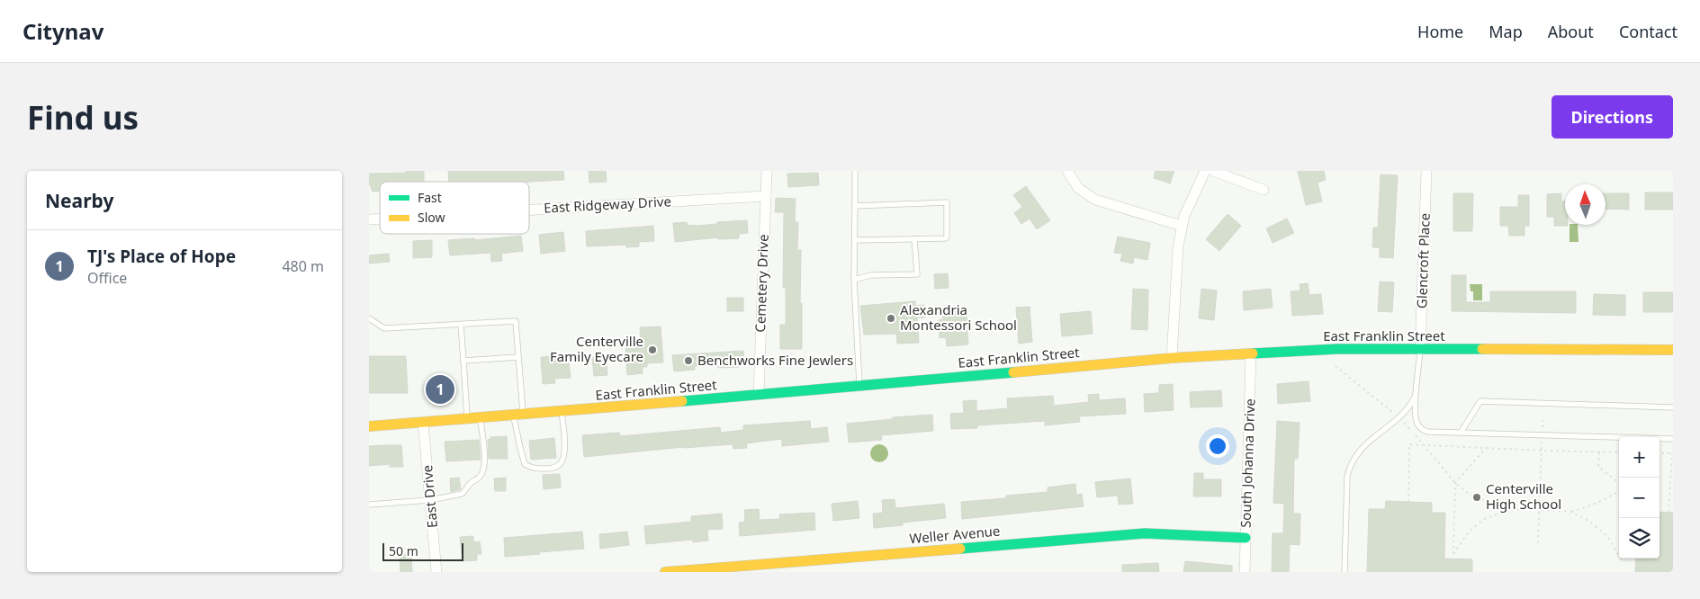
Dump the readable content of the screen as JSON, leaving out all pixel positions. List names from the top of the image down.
{
  "streets": {
    "street": [
      "East Ridgeway Drive",
      "Glencroft Place",
      "Cemetery Drive",
      "East Franklin Street",
      "South Johanna Drive",
      "East Drive",
      "Weller Avenue"
    ]
  },
  "crossings": [
    ["East Ridgeway Drive", "Cemetery Drive"],
    ["Glencroft Place", "East Franklin Street"],
    ["Cemetery Drive", "East Franklin Street"],
    ["East Franklin Street", "South Johanna Drive"],
    ["East Franklin Street", "East Drive"],
    ["South Johanna Drive", "Weller Avenue"]
  ],
  "places": [
    "Alexandria Montessori School",
    "Centerville Family Eyecare",
    "Benchworks Fine Jewlers",
    "Centerville High School"
  ],
  "legend": ["Fast", "Slow"],
  "scale_bar": "50 m",
  "north": "top",
  "page": {
    "header": "Citynav",
    "nav": [
      "Home",
      "Map",
      "About",
      "Contact"
    ],
    "buttons": "Directions",
    "title": "Find us",
    "heading": "Nearby",
    "list": [
      {
        "mark": "1",
        "name": "TJ's Place of Hope",
        "note": "Office",
        "value": "480 m"
      }
    ],
    "pins": "1",
    "map_buttons": ["+", "−"],
    "scale": "50 m"
  }
}
